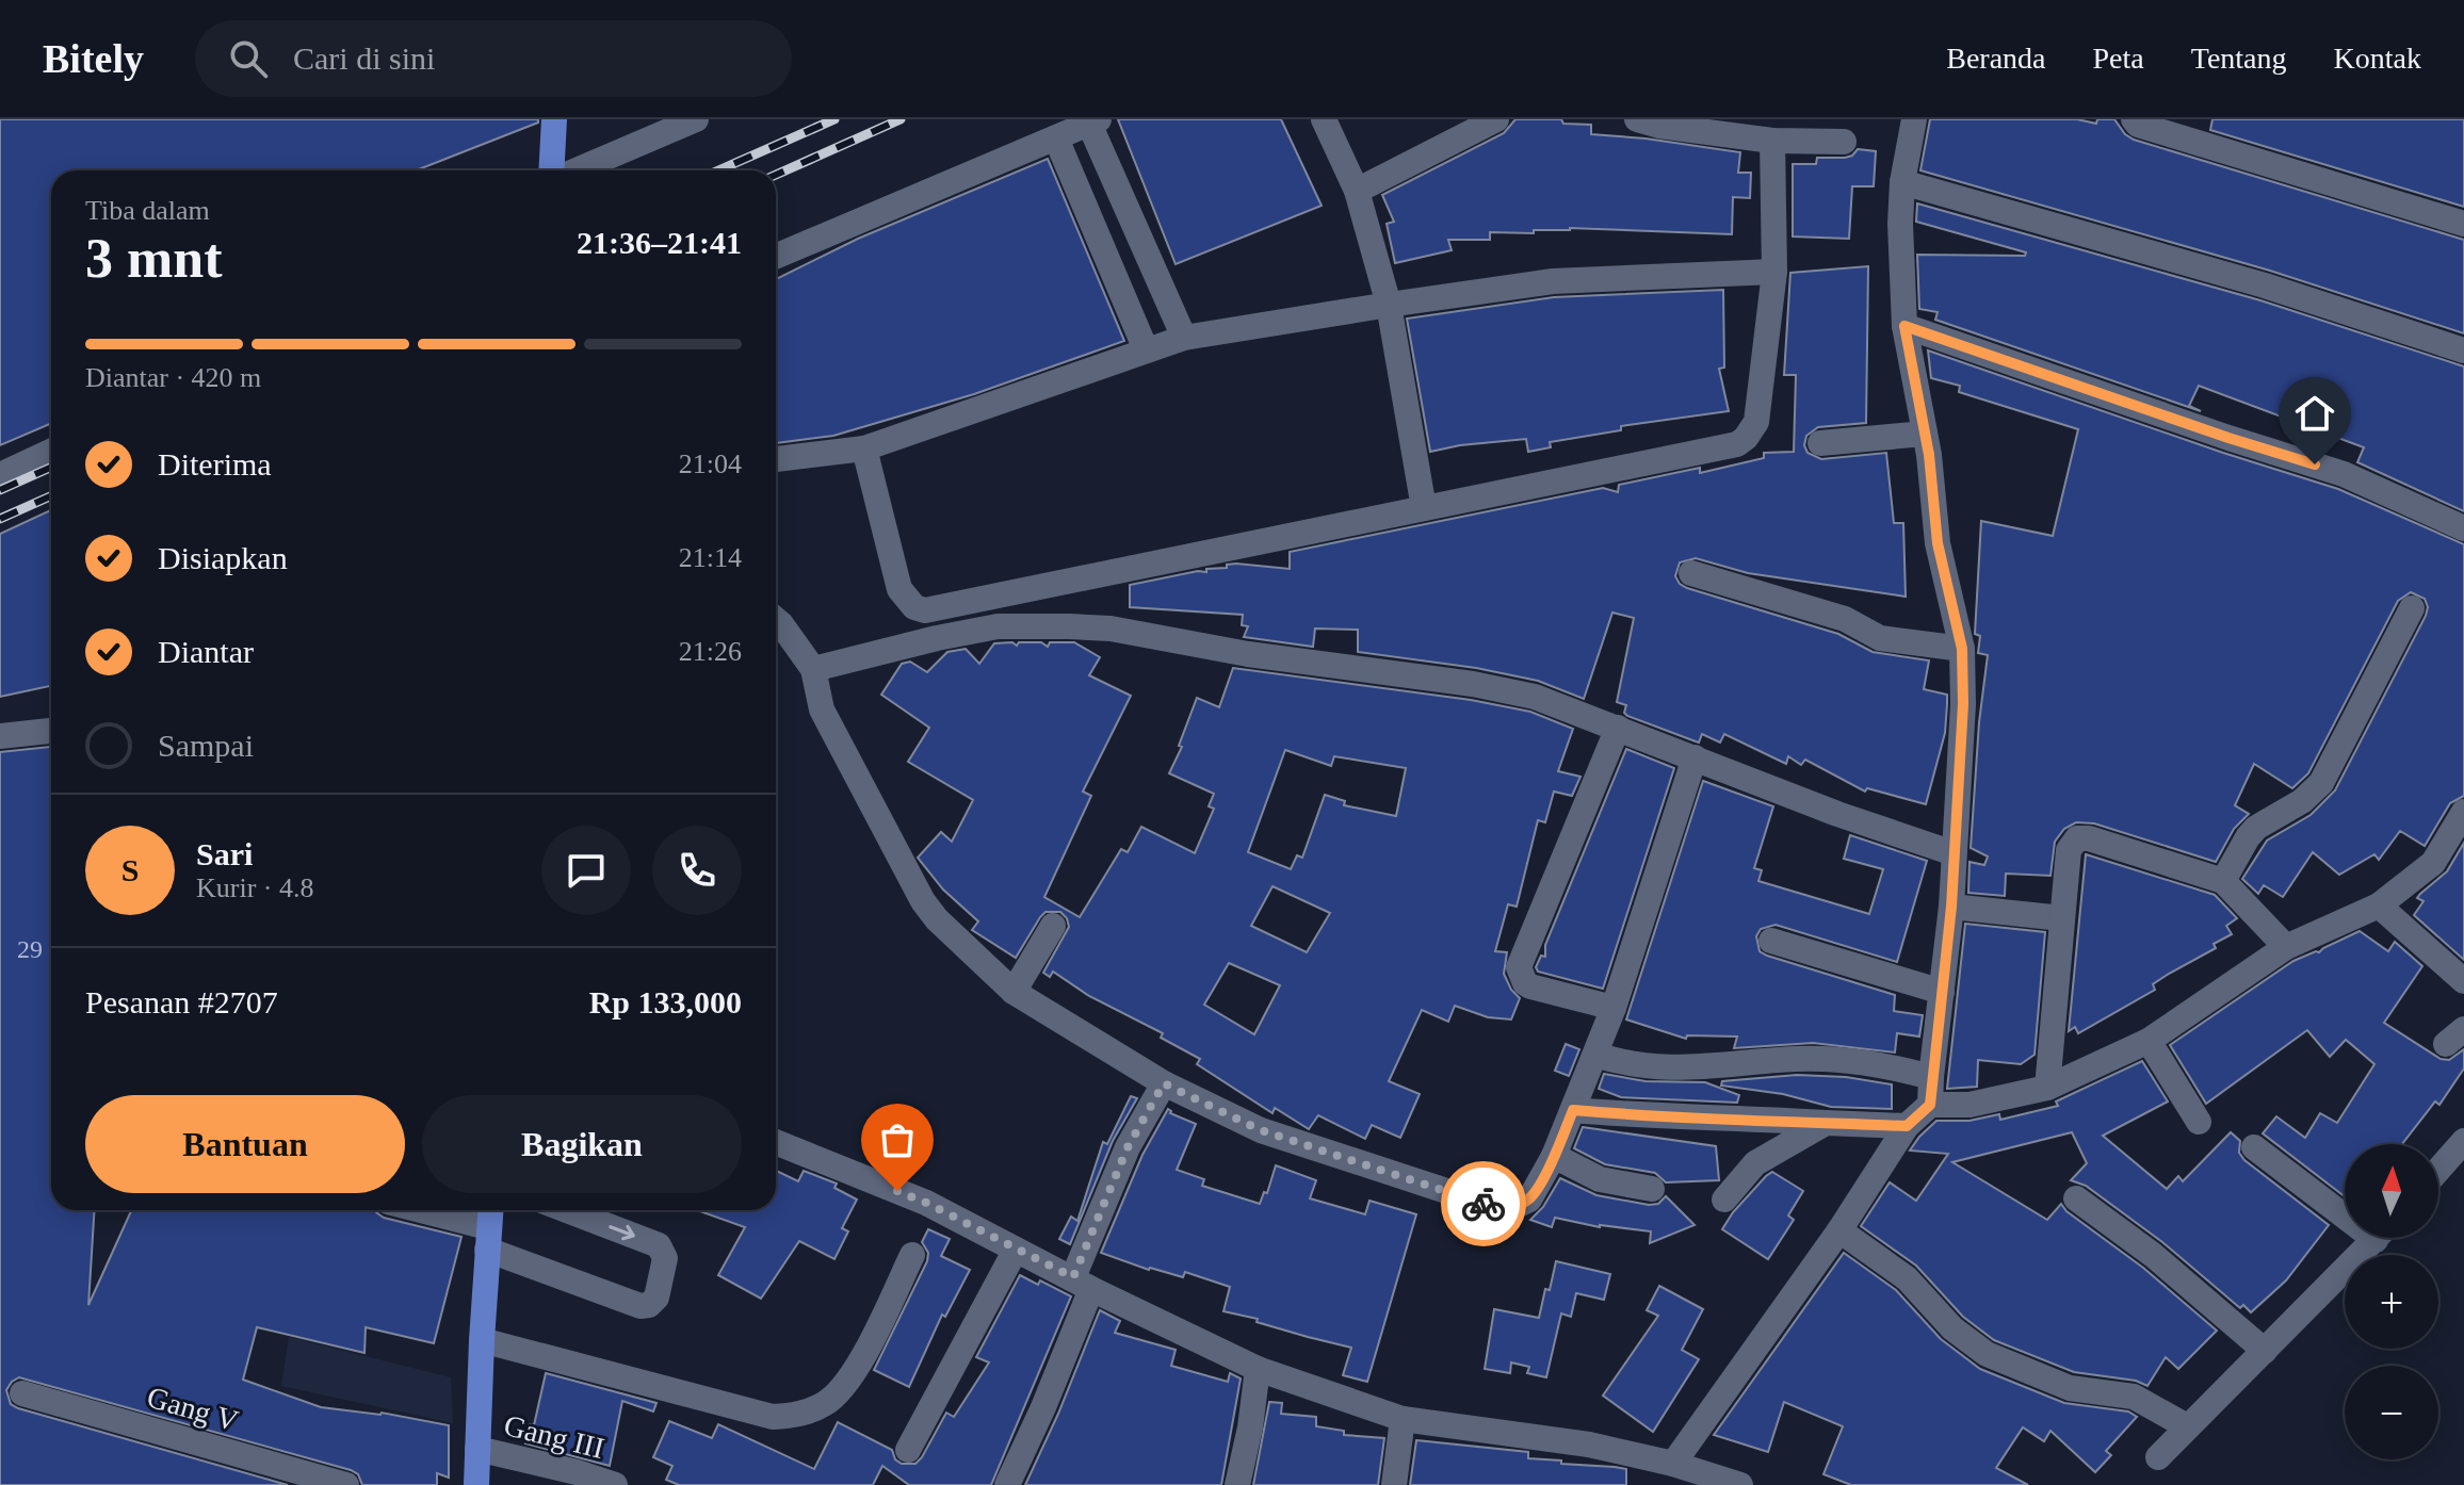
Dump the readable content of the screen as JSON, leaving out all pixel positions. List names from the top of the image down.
{
  "streets": {
    "street": ["Gang V", "Gang III"]
  },
  "house_numbers": ["29"],
  "north": "top",
  "page": {
    "header": "Bitely",
    "search": "Cari di sini",
    "nav": [
      "Beranda",
      "Peta",
      "Tentang",
      "Kontak"
    ],
    "heading": ["3 mnt", "Tiba dalam", "21:36–21:41"],
    "panel": [
      "Sari",
      "Kurir · 4.8",
      "Pesanan #2707",
      "Rp 133,000"
    ],
    "bar": "Diantar · 420 m",
    "list": [
      ["Diterima", "21:04"],
      ["Disiapkan", "21:14"],
      ["Diantar", "21:26"],
      "Sampai"
    ],
    "round": "S",
    "buttons": ["Bantuan", "Bagikan"],
    "map_buttons": ["+", "−"]
  }
}
